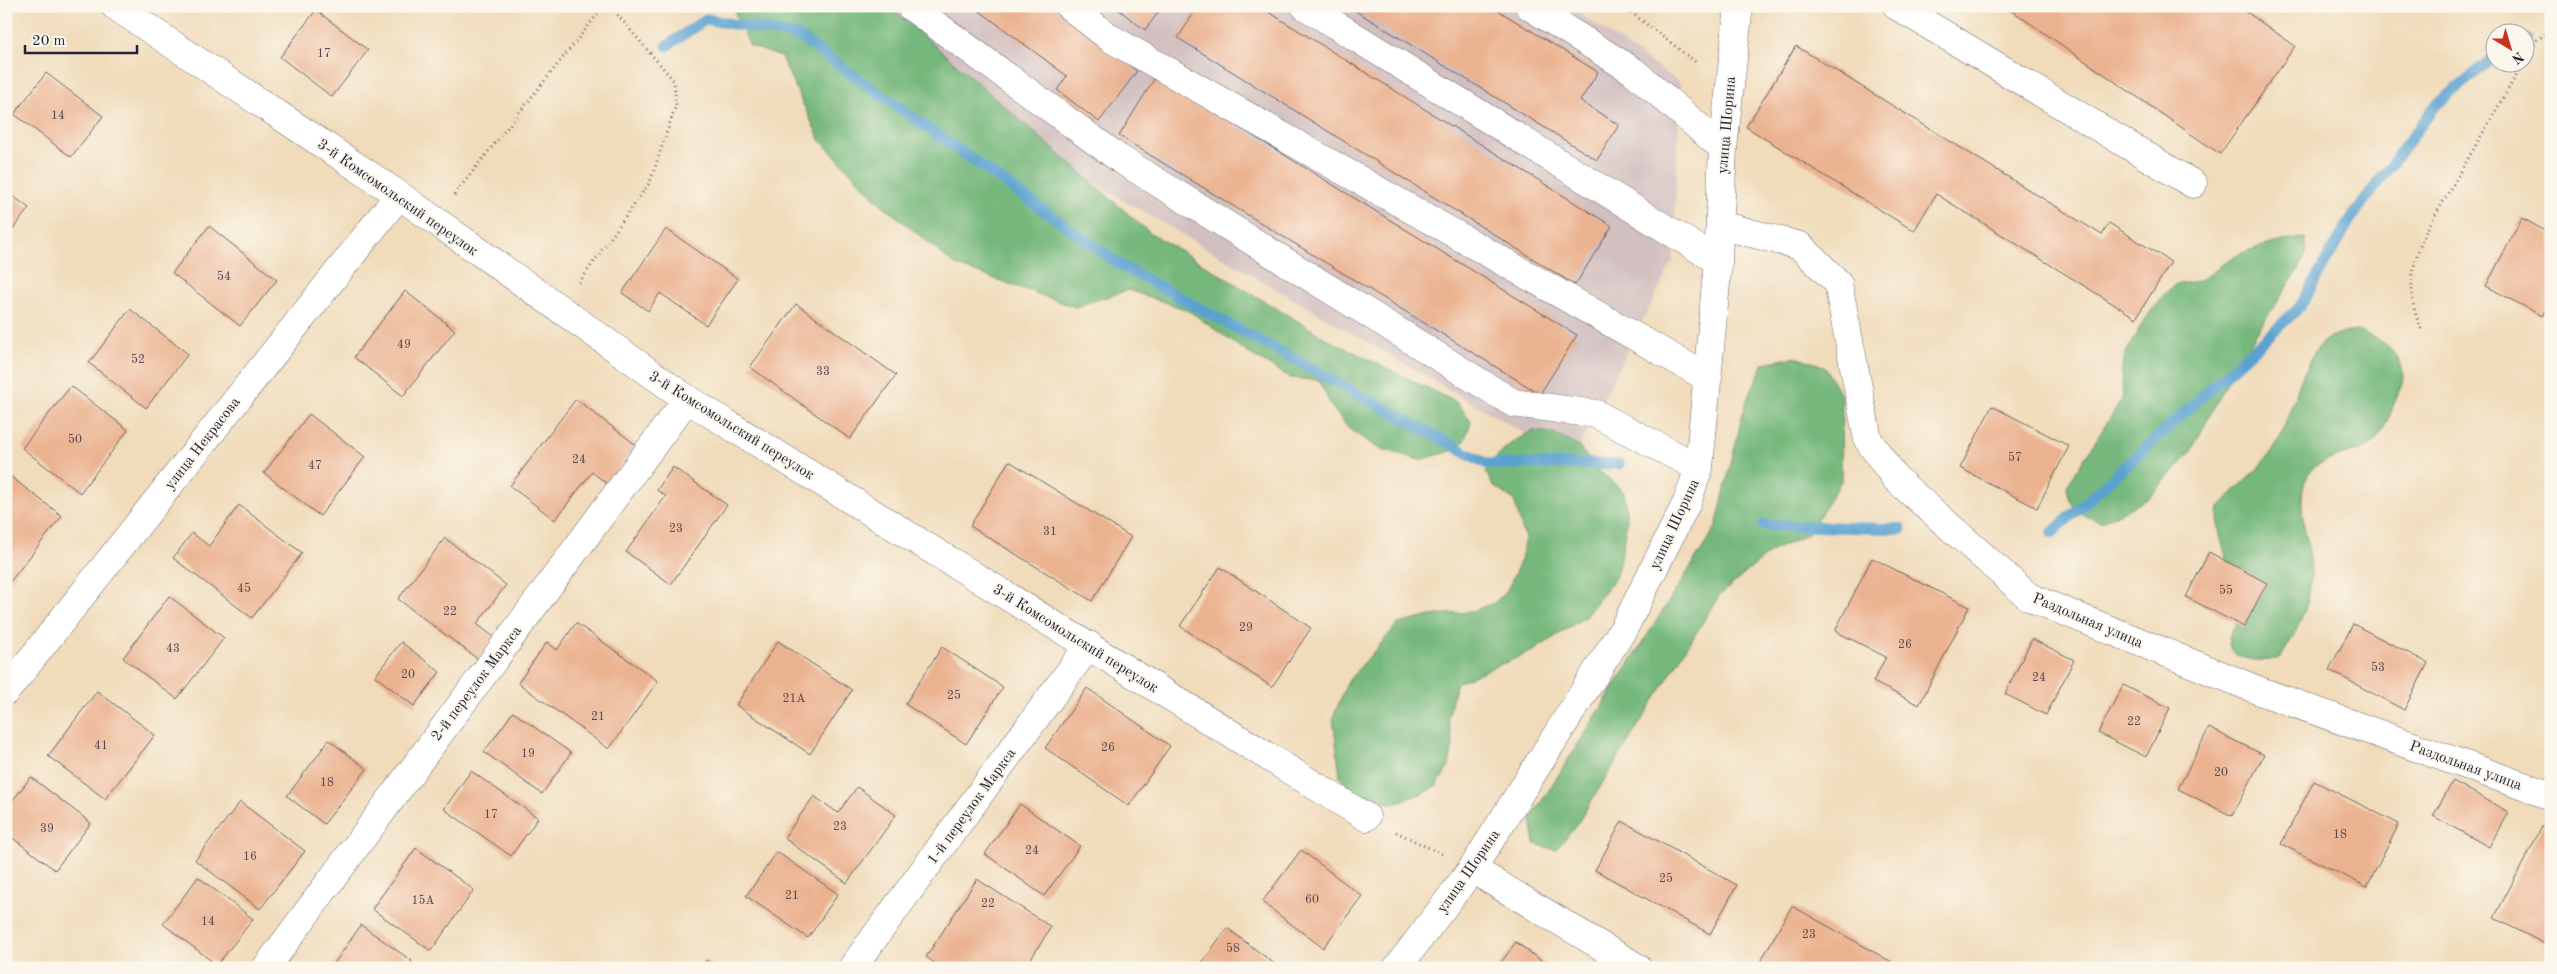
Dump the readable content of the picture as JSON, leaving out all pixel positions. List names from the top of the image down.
{
  "streets": {
    "street": [
      "улица Шорина",
      "3-й Комсомольский переулок",
      "улица Некрасова",
      "Раздольная улица",
      "2-й переулок Маркса",
      "1-й переулок Маркса"
    ]
  },
  "crossings": [
    ["улица Шорина", "Раздольная улица"],
    ["3-й Комсомольский переулок", "улица Некрасова"],
    ["3-й Комсомольский переулок", "2-й переулок Маркса"],
    ["3-й Комсомольский переулок", "1-й переулок Маркса"]
  ],
  "house_numbers": [
    "17",
    "14",
    "54",
    "49",
    "52",
    "33",
    "50",
    "57",
    "24",
    "47",
    "23",
    "31",
    "45",
    "55",
    "22",
    "29",
    "26",
    "43",
    "53",
    "20",
    "24",
    "25",
    "21А",
    "21",
    "22",
    "41",
    "26",
    "19",
    "20",
    "18",
    "17",
    "23",
    "39",
    "18",
    "24",
    "16",
    "25",
    "21",
    "60",
    "15А",
    "22",
    "14",
    "23",
    "58"
  ],
  "scale_bar": "20 m",
  "north": "bottom right"
}
